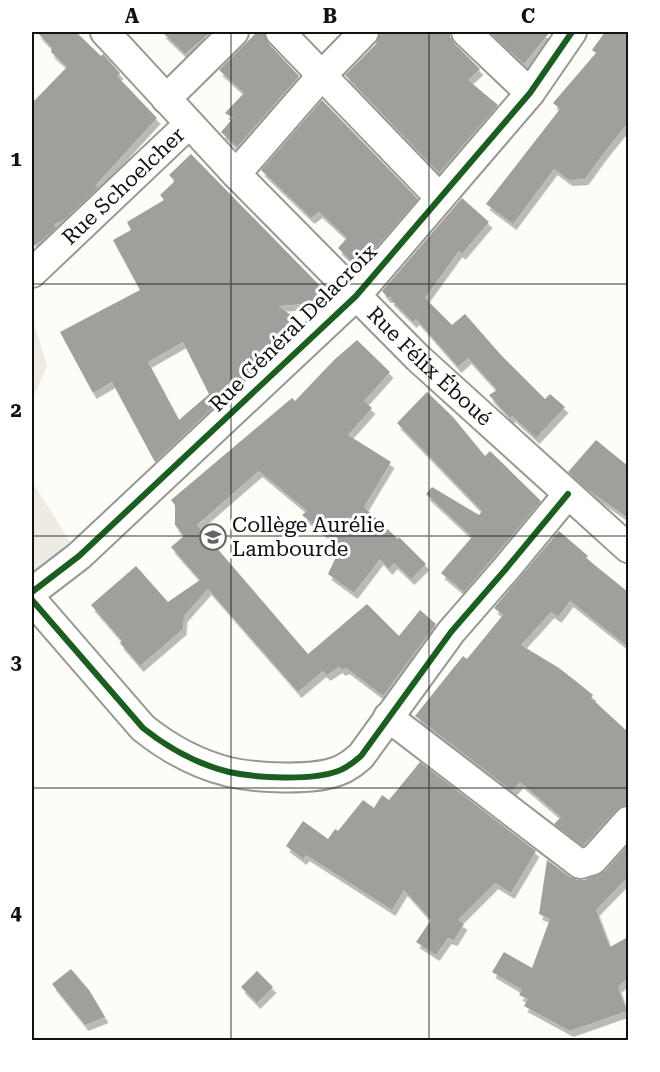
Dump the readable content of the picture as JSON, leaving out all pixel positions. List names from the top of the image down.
{
  "streets": {
    "street": ["Rue Schoelcher", "Rue Général Delacroix", "Rue Félix Éboué"]
  },
  "crossings": [
    ["Rue Schoelcher", "Rue Félix Éboué"],
    ["Rue Général Delacroix", "Rue Félix Éboué"]
  ],
  "places": {
    "school or university": ["Collège Aurélie Lambourde"]
  },
  "grid": {
    "columns": ["A", "B", "C"],
    "rows": [
      "1",
      "2",
      "3",
      "4"
    ]
  }
}
